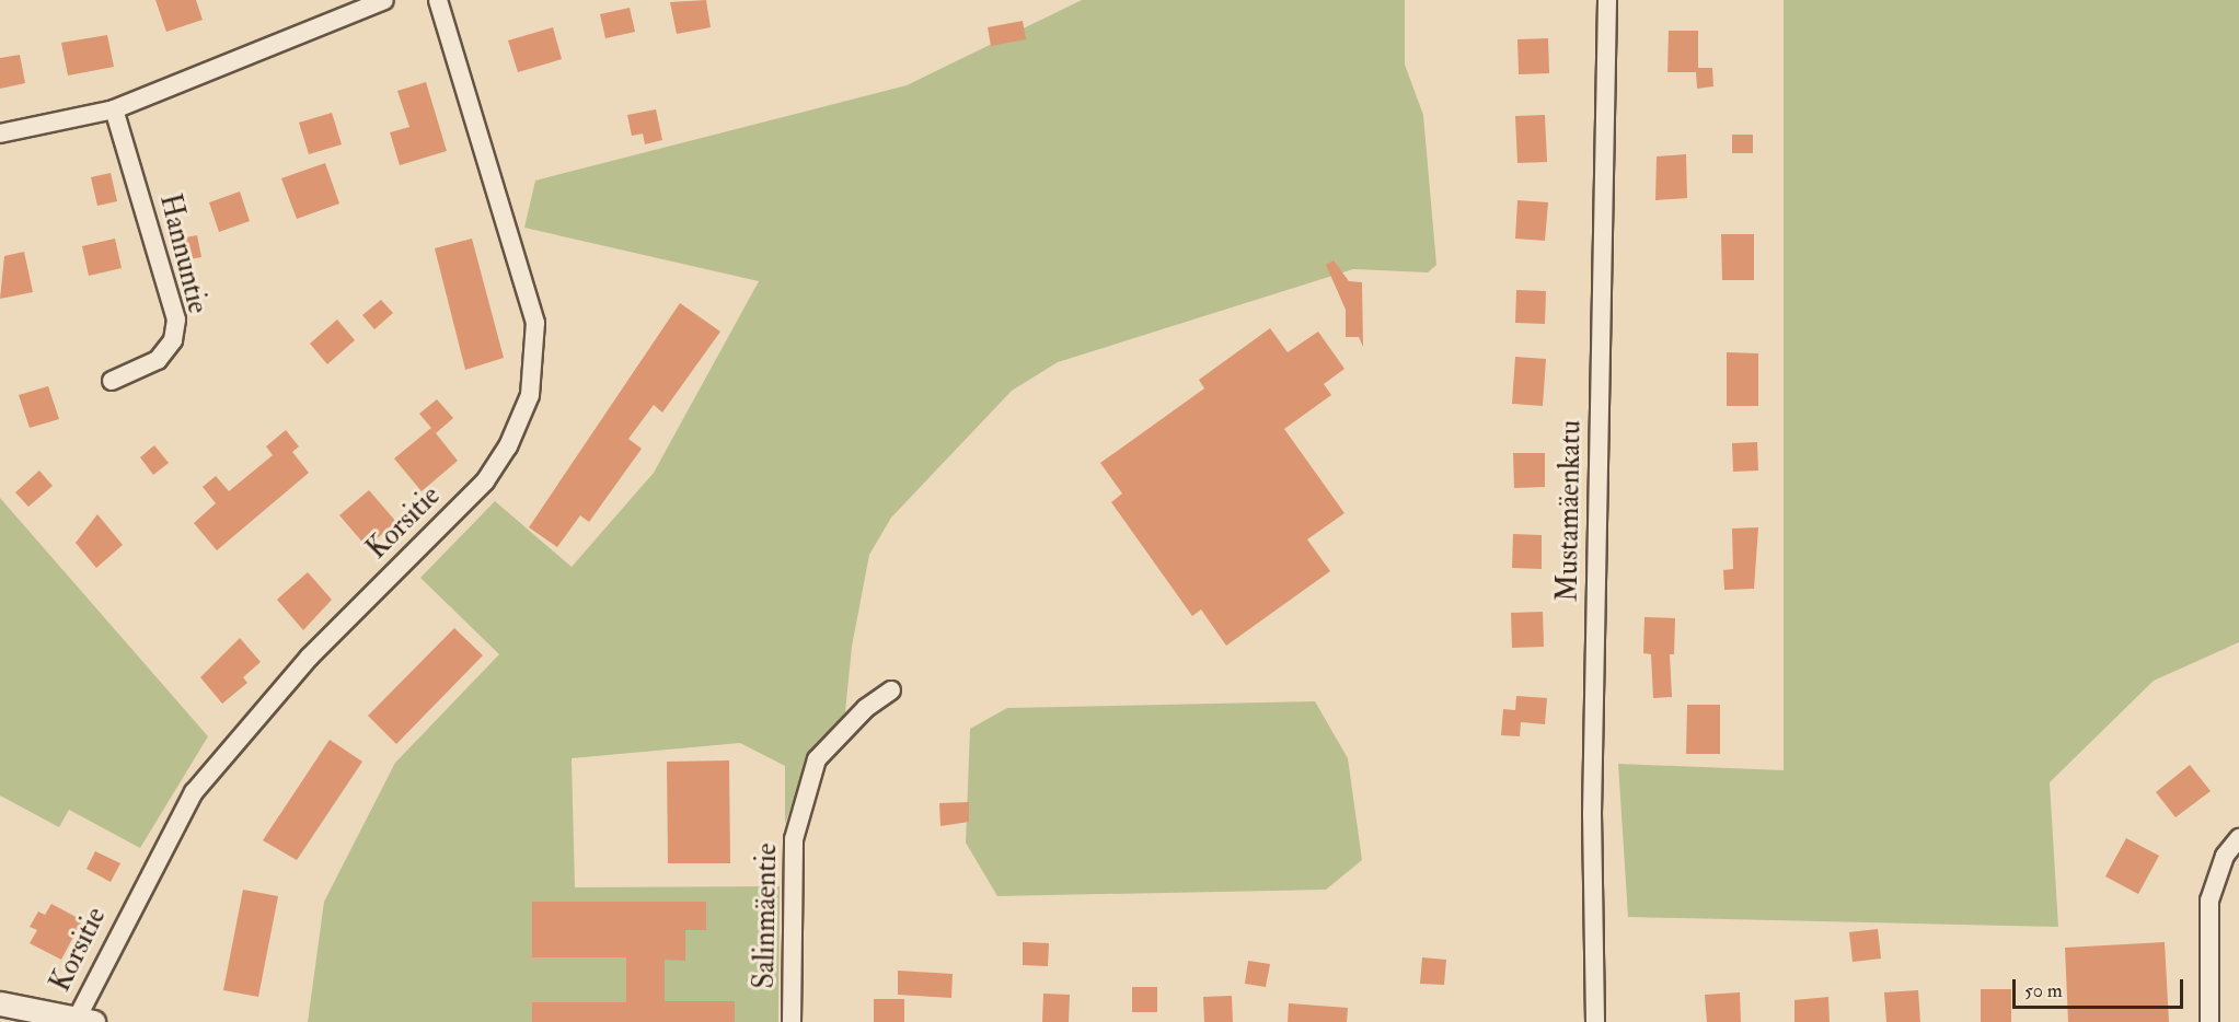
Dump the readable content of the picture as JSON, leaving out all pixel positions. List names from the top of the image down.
{
  "streets": {
    "street": [
      "Hannuntie",
      "Mustamäenkatu",
      "Korsitie",
      "Salinmäentie"
    ]
  },
  "scale_bar": "50 m"
}
